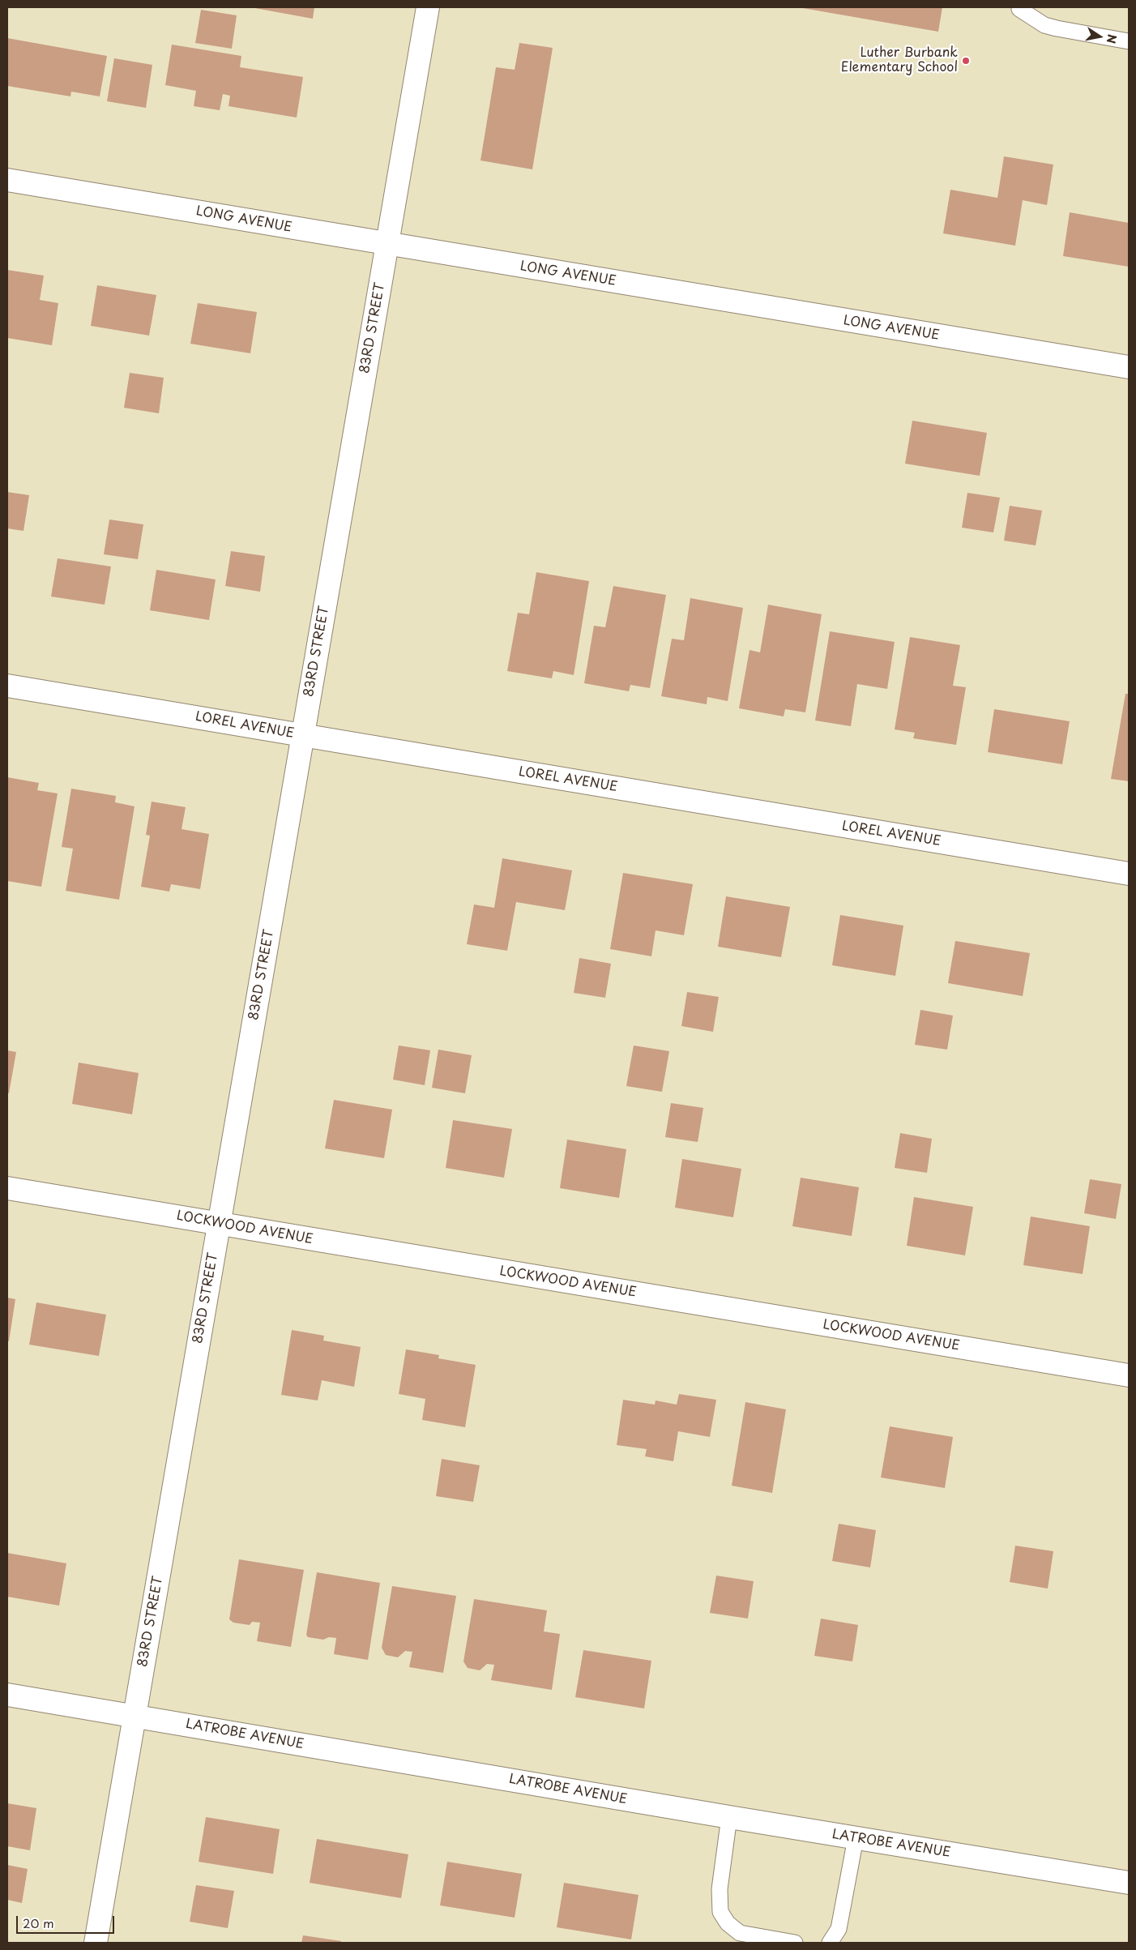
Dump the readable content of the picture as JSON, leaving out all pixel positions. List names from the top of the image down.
{
  "streets": {
    "street": [
      "LONG AVENUE",
      "83RD STREET",
      "LOREL AVENUE",
      "LOCKWOOD AVENUE",
      "LATROBE AVENUE"
    ]
  },
  "crossings": [
    ["LONG AVENUE", "83RD STREET"],
    ["83RD STREET", "LOREL AVENUE"],
    ["83RD STREET", "LOCKWOOD AVENUE"],
    ["83RD STREET", "LATROBE AVENUE"]
  ],
  "places": ["Luther Burbank Elementary School"],
  "scale_bar": "20 m",
  "north": "right"
}
